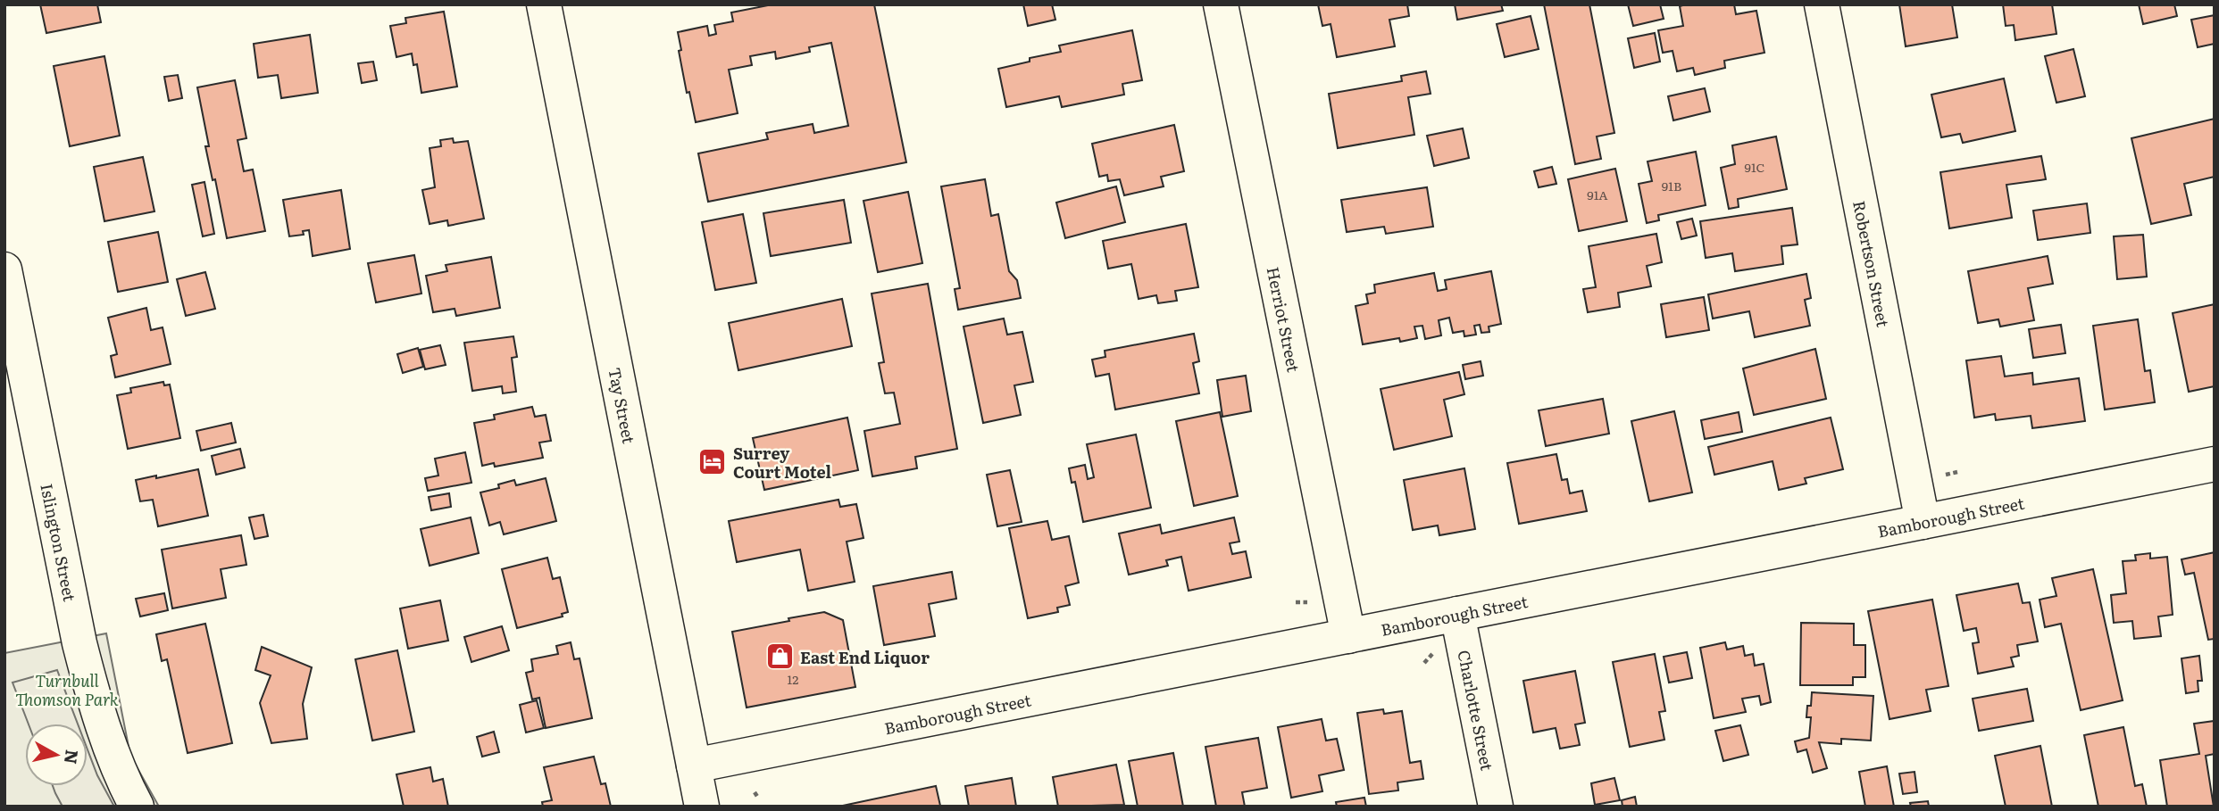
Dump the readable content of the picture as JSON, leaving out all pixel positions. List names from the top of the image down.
{
  "streets": {
    "main road": [
      "Robertson Street",
      "Herriot Street",
      "Tay Street",
      "Bamborough Street",
      "Islington Street",
      "Charlotte Street"
    ]
  },
  "crossings": [
    ["Robertson Street", "Bamborough Street"],
    ["Herriot Street", "Bamborough Street"],
    ["Tay Street", "Bamborough Street"],
    ["Bamborough Street", "Charlotte Street"]
  ],
  "parks": ["Turnbull Thomson Park"],
  "places": {
    "hotel": ["Surrey Court Motel"],
    "shop": ["East End Liquor"]
  },
  "house_numbers": [
    "91C",
    "91B",
    "91A",
    "12"
  ],
  "north": "right"
}
